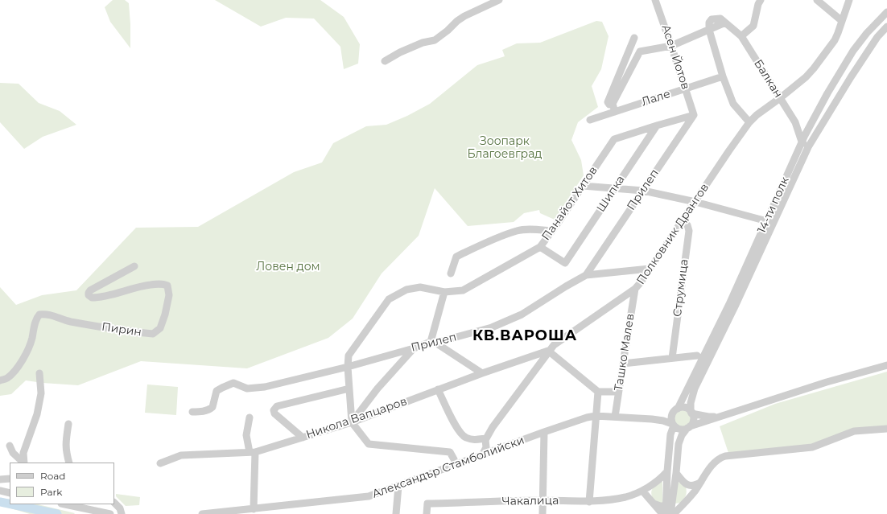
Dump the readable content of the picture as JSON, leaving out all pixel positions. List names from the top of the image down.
{
  "streets": {
    "street": [
      "Асен Йотов",
      "Балкан",
      "Лале",
      "Прилеп",
      "Шипка",
      "Панайот Хитов",
      "14-ти полк",
      "Полковник Дрангов",
      "Струмица",
      "Пирин",
      "Ташко Малев",
      "Никола Вапцаров",
      "Александър Стамболийски",
      "Чакалица"
    ]
  },
  "crossings": [
    ["Асен Йотов", "Лале"],
    ["Асен Йотов", "Прилеп"],
    ["Асен Йотов", "Панайот Хитов"],
    ["Балкан", "14-ти полк"],
    ["Балкан", "Полковник Дрангов"],
    ["Прилеп", "Панайот Хитов"],
    ["Шипка", "Панайот Хитов"],
    ["Панайот Хитов", "Никола Вапцаров"],
    ["14-ти полк", "Александър Стамболийски"],
    ["Полковник Дрангов", "Струмица"],
    ["Полковник Дрангов", "Ташко Малев"],
    ["Полковник Дрангов", "Никола Вапцаров"],
    ["Полковник Дрангов", "Александър Стамболийски"],
    ["Ташко Малев", "Александър Стамболийски"]
  ],
  "districts": ["КВ.ВАРОША"],
  "parks": ["Зоопарк Благоевград", "Ловен дом"],
  "legend": ["Road", "Park"]
}
